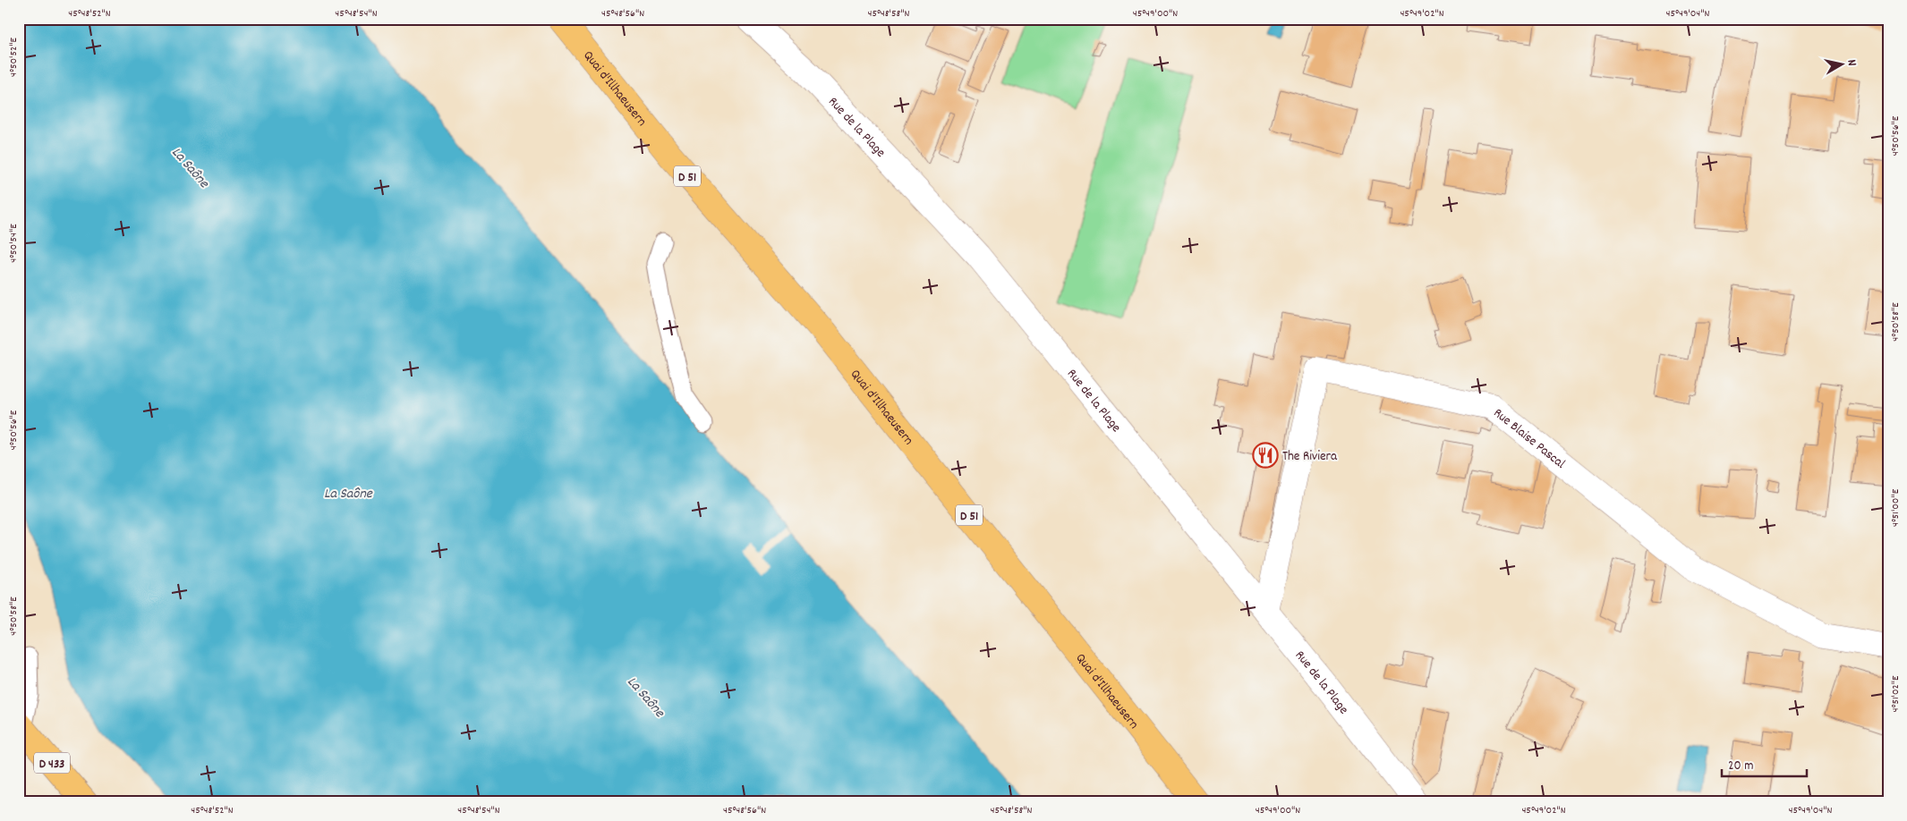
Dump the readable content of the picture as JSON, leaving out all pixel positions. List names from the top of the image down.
{
  "streets": {
    "main road": ["Quai d'Illhaeusern", "D 51", "D 433"],
    "street": ["Rue de la Plage", "Rue Blaise Pascal"]
  },
  "crossings": [
    ["Rue de la Plage", "Rue Blaise Pascal"]
  ],
  "water": ["La Saône"],
  "places": {
    "restaurant": ["The Riviera"]
  },
  "scale_bar": "20 m",
  "north": "right",
  "coordinates": [
    "45°48'52\"N",
    "45°48'54\"N",
    "45°48'56\"N",
    "45°48'58\"N",
    "45°49'00\"N",
    "45°49'02\"N",
    "45°49'04\"N",
    "4°50'52\"E",
    "4°50'56\"E",
    "4°50'54\"E",
    "4°50'58\"E",
    "4°51'00\"E",
    "4°51'02\"E"
  ]
}
